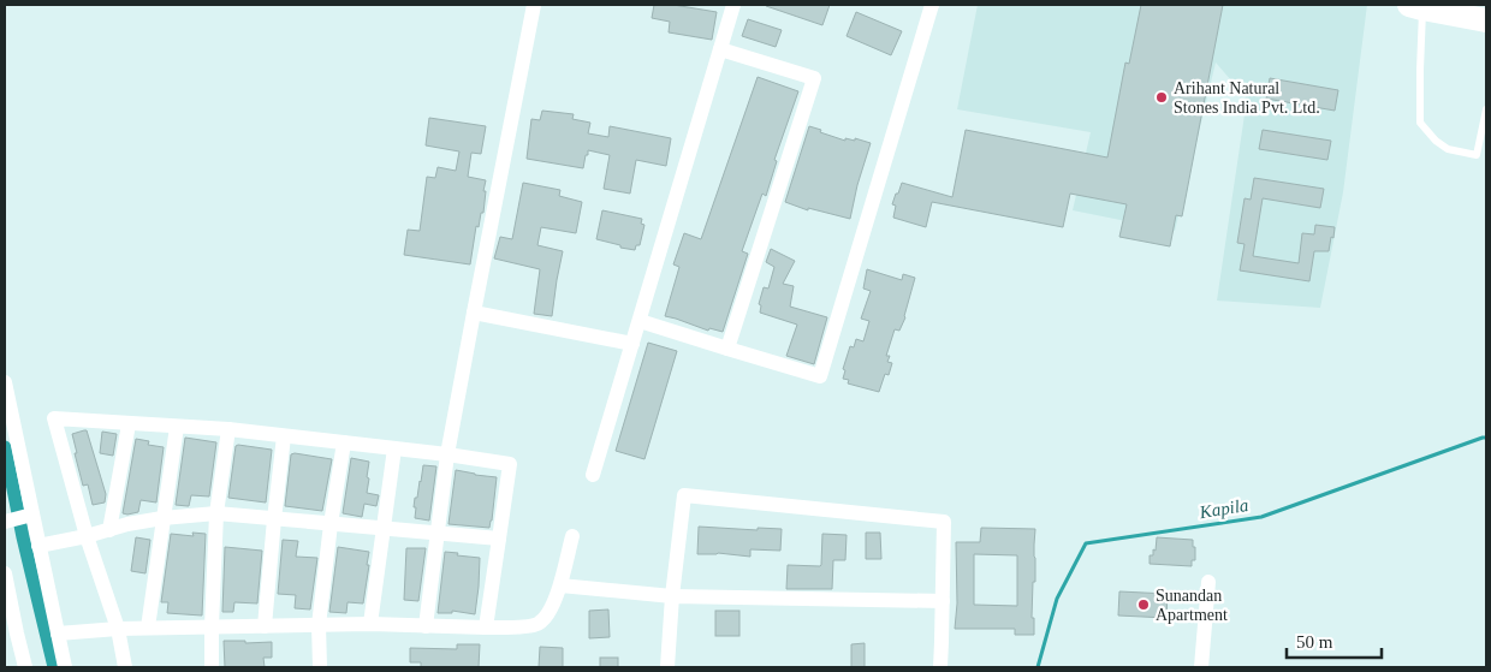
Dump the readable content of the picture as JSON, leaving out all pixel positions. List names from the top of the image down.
{
  "water": ["Kapila"],
  "places": ["Arihant Natural Stones India Pvt. Ltd.", "Sunandan Apartment"],
  "scale_bar": "50 m"
}
